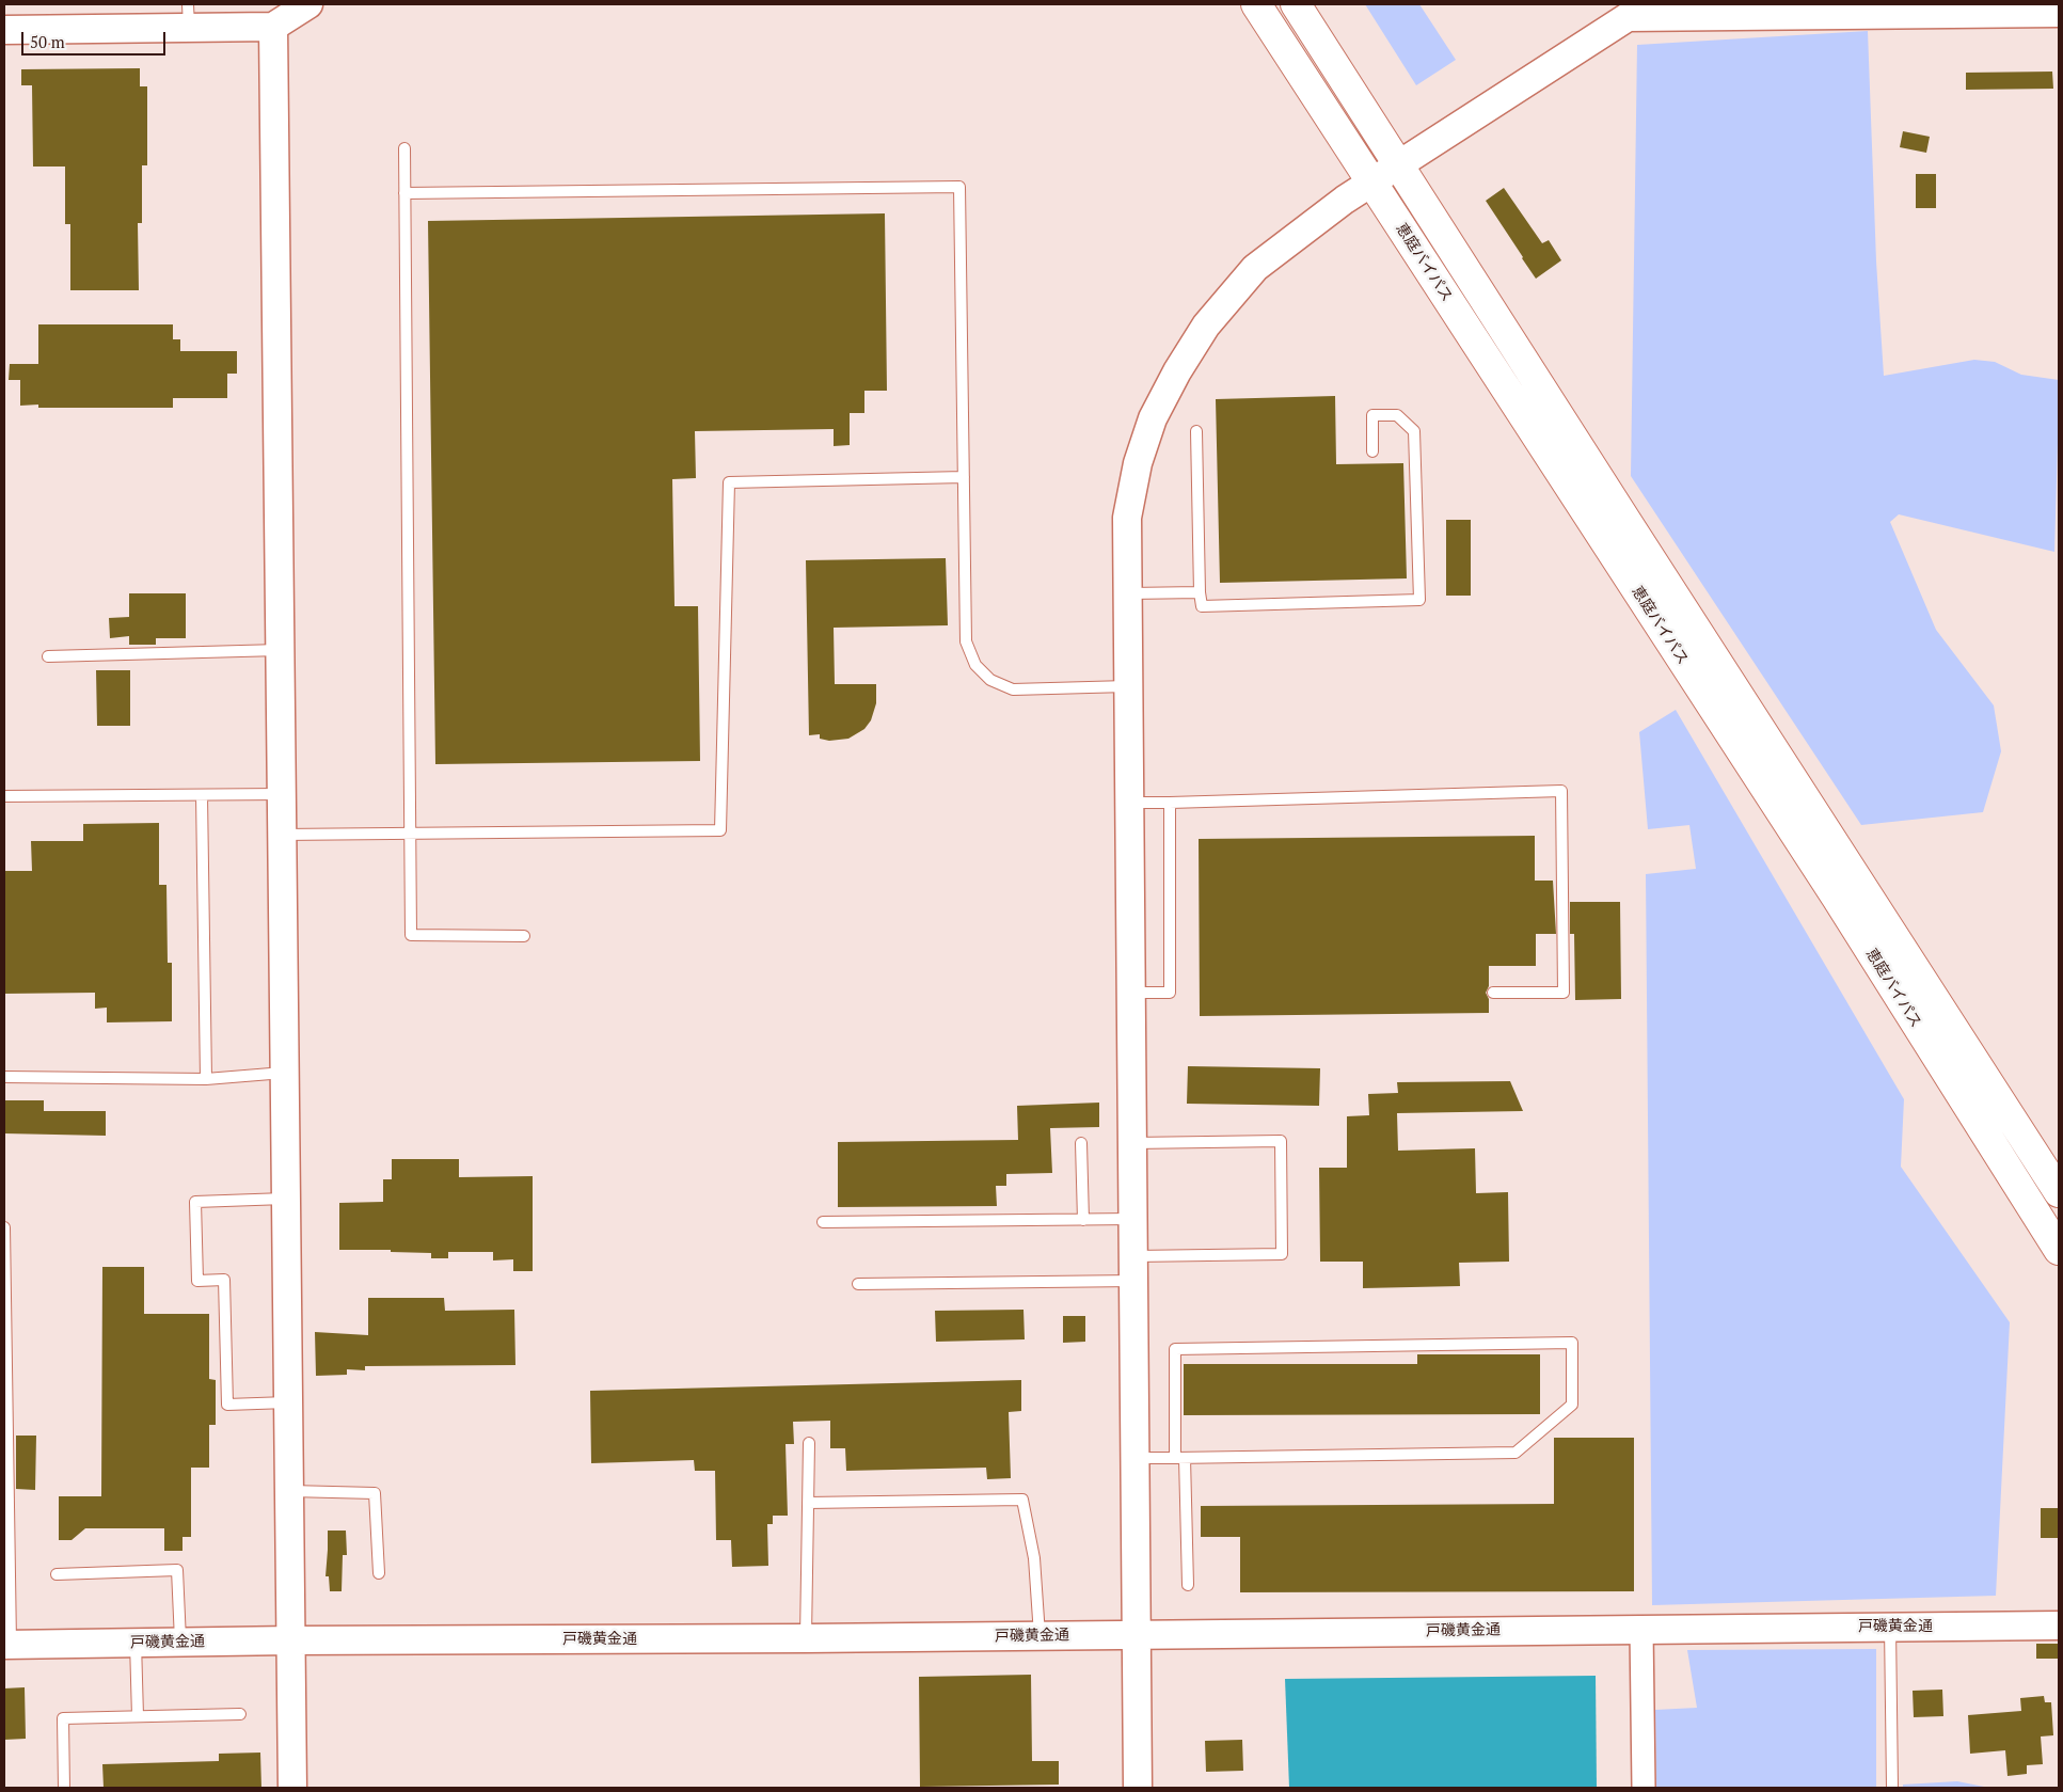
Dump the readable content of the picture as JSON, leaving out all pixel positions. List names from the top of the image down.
{
  "streets": {
    "highway": ["恵庭バイパス"],
    "street": ["戸磯黄金通"]
  },
  "scale_bar": "50 m"
}
